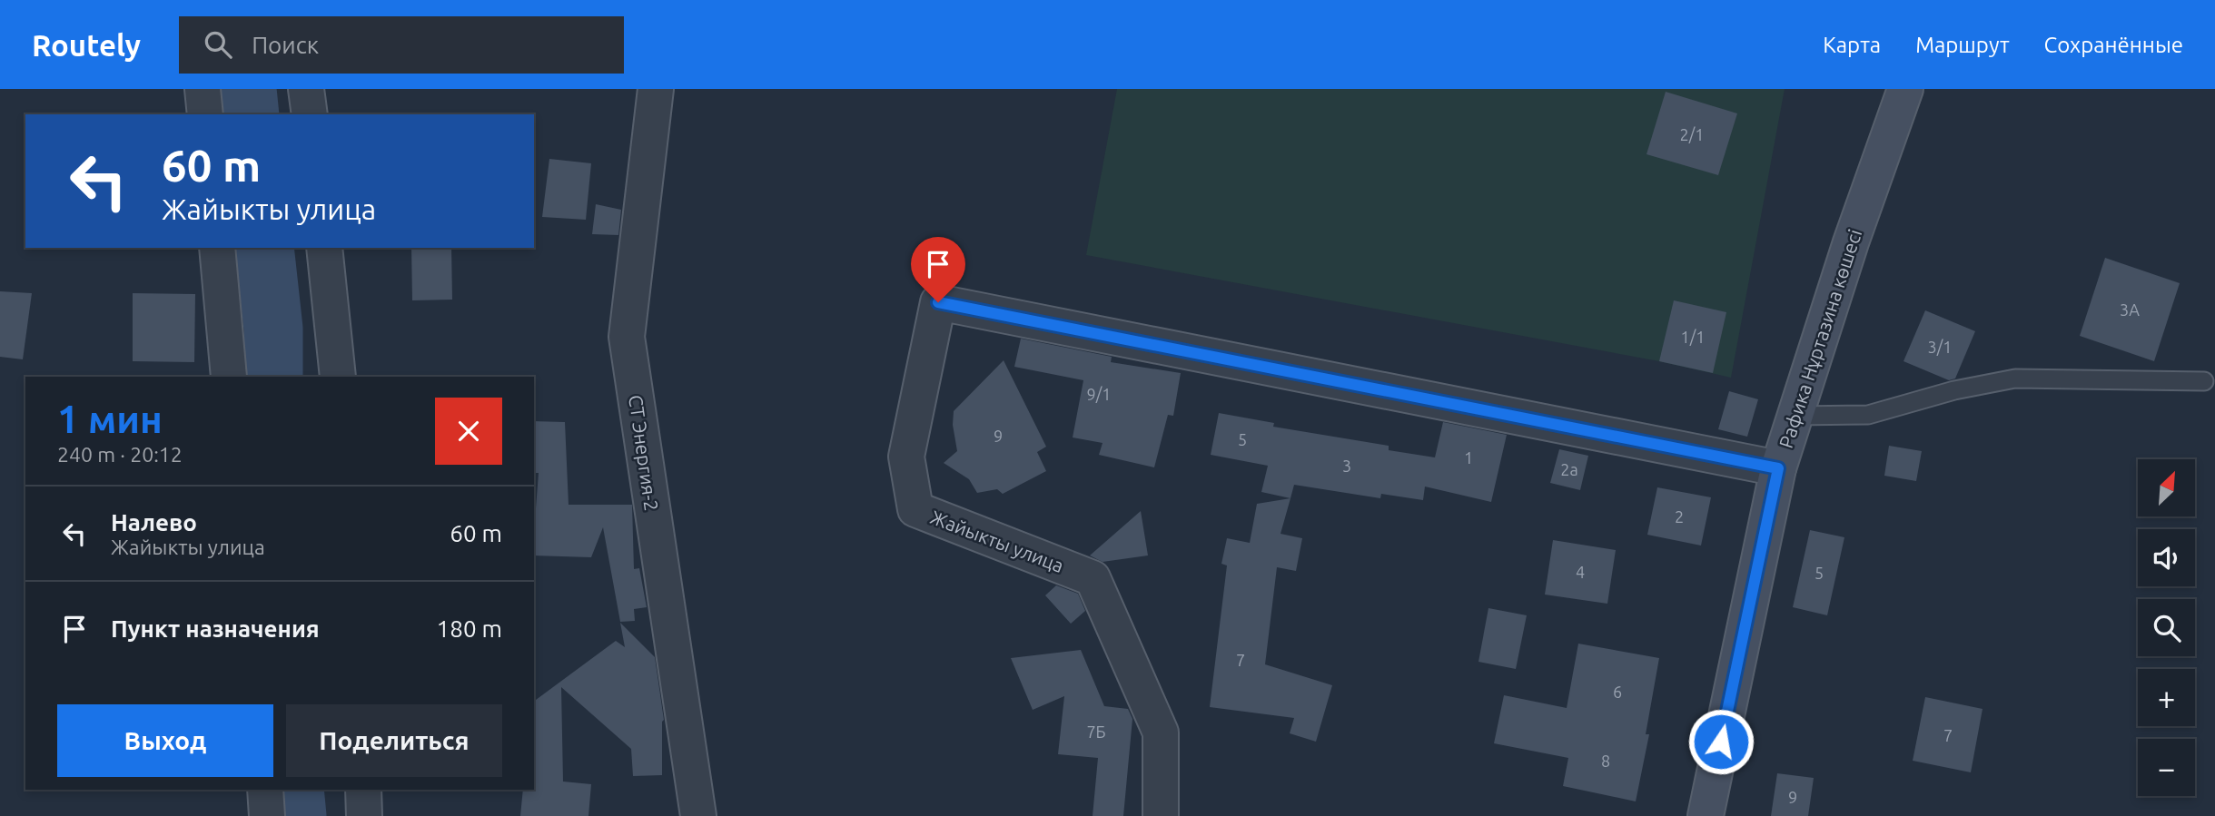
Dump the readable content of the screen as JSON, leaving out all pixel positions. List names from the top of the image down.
{
  "streets": {
    "street": ["Рафика Нұртазина көшесі", "СТ Энергия-2", "Жайыкты улица"]
  },
  "crossings": [
    ["Рафика Нұртазина көшесі", "Жайыкты улица"]
  ],
  "house_numbers": [
    "2/1",
    "3А",
    "1/1",
    "3/1",
    "9/1",
    "9",
    "5",
    "1",
    "3",
    "2а",
    "2",
    "4",
    "5",
    "7",
    "6",
    "7Б",
    "7",
    "8",
    "9"
  ],
  "north": "top right",
  "page": {
    "header": "Routely",
    "search": "Поиск",
    "nav": ["Карта", "Маршрут", "Сохранённые"],
    "turn": ["60 m", "Жайыкты улица"],
    "heading": ["1 мин", "240 m · 20:12"],
    "map_buttons": ["+", "−"],
    "list": [
      {
        "name": "Налево",
        "note": "Жайыкты улица",
        "value": "60 m"
      },
      {
        "name": "Пункт назначения",
        "value": "180 m"
      }
    ],
    "buttons": ["Выход", "Поделиться"]
  }
}
